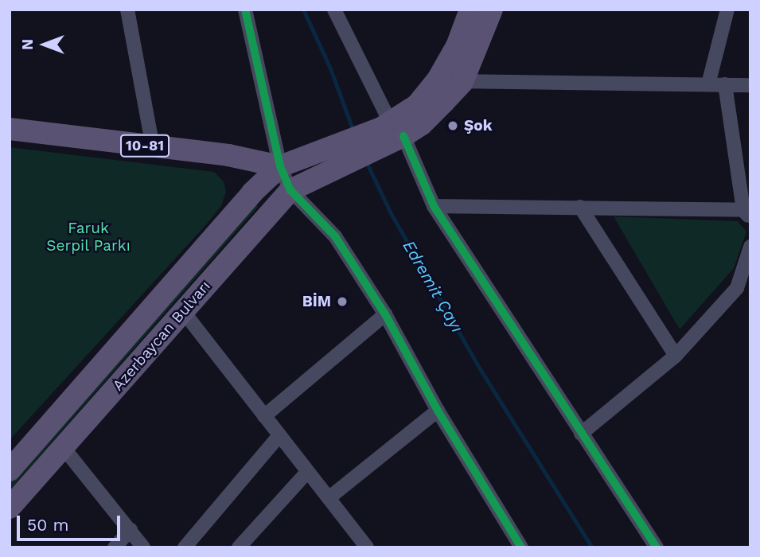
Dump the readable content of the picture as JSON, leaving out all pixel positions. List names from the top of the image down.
{
  "streets": {
    "main road": ["10-81", "Azerbaycan Bulvarı"]
  },
  "crossings": [
    ["10-81", "Azerbaycan Bulvarı"]
  ],
  "water": ["Edremit Çayı"],
  "parks": ["Faruk Serpil Parkı"],
  "places": ["Şok", "BİM"],
  "scale_bar": "50 m",
  "north": "left"
}
